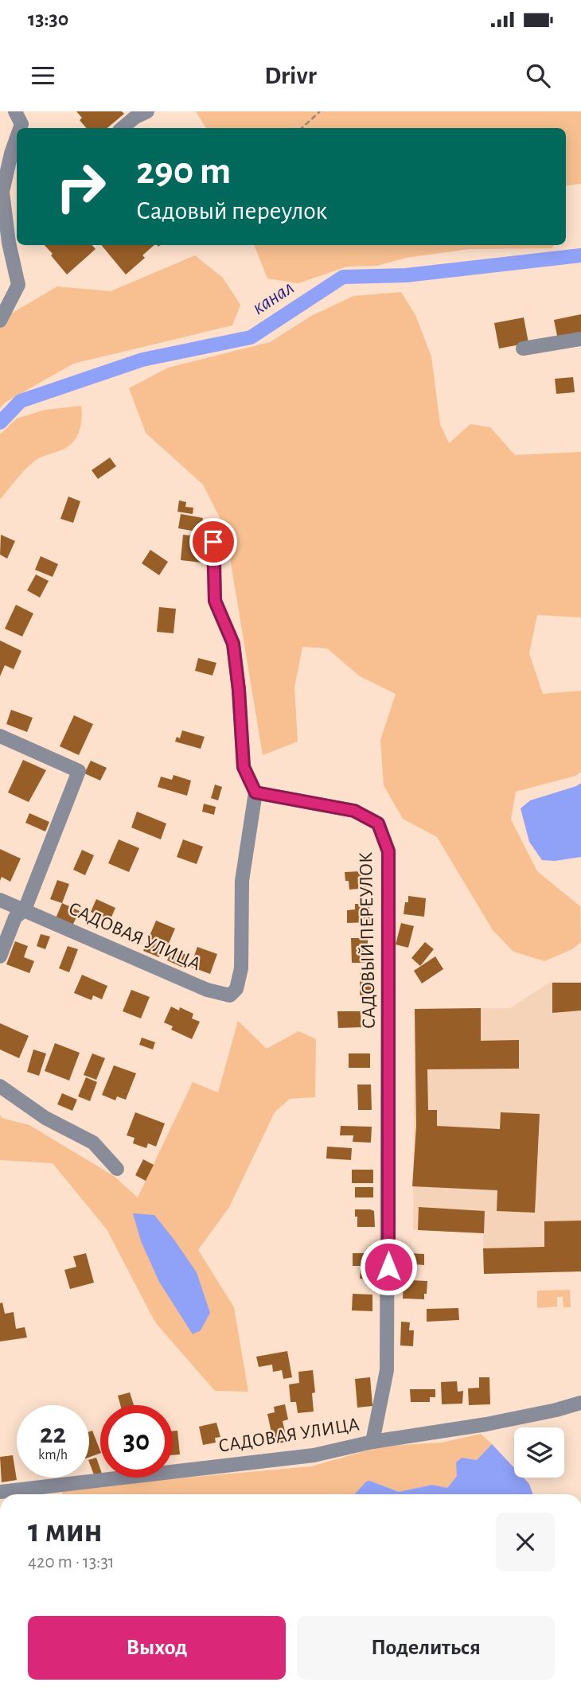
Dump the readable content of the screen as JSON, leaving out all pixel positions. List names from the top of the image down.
{
  "streets": {
    "street": ["САДОВАЯ УЛИЦА", "САДОВЫЙ ПЕРЕУЛОК"]
  },
  "crossings": [
    ["САДОВАЯ УЛИЦА", "САДОВЫЙ ПЕРЕУЛОК"]
  ],
  "water": ["канал"],
  "page": {
    "status": "13:30",
    "header": "Drivr",
    "turn": ["290 m", "Садовый переулок"],
    "speed": "22 km/h",
    "limit": "30",
    "heading": ["1 мин", "420 m · 13:31"],
    "buttons": ["Выход", "Поделиться"]
  }
}
